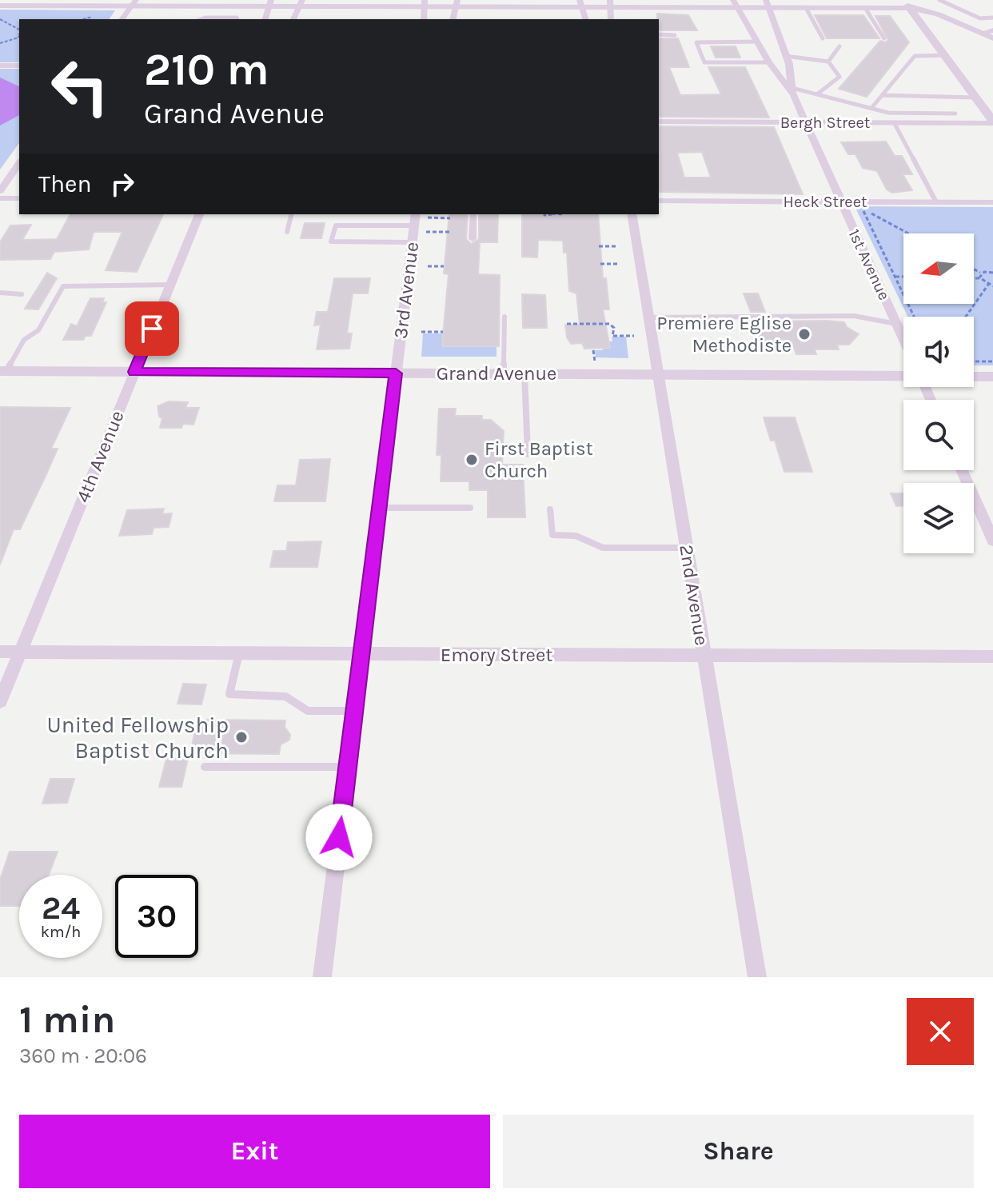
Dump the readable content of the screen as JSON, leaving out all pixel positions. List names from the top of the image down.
{
  "streets": {
    "street": [
      "Bergh Street",
      "Heck Street",
      "1st Avenue",
      "3rd Avenue",
      "Grand Avenue",
      "4th Avenue",
      "2nd Avenue",
      "Emory Street"
    ]
  },
  "crossings": [
    ["Bergh Street", "1st Avenue"],
    ["Heck Street", "1st Avenue"],
    ["3rd Avenue", "Grand Avenue"],
    ["3rd Avenue", "Emory Street"],
    ["Grand Avenue", "4th Avenue"],
    ["Grand Avenue", "2nd Avenue"],
    ["4th Avenue", "Emory Street"],
    ["2nd Avenue", "Emory Street"]
  ],
  "places": ["Premiere Eglise Methodiste", "First Baptist Church", "United Fellowship Baptist Church"],
  "north": "left",
  "page": {
    "turn": ["210 m", "Grand Avenue"],
    "then": "Then",
    "speed": "24 km/h",
    "limit": "30",
    "heading": ["1 min", "360 m · 20:06"],
    "buttons": ["Exit", "Share"]
  }
}
